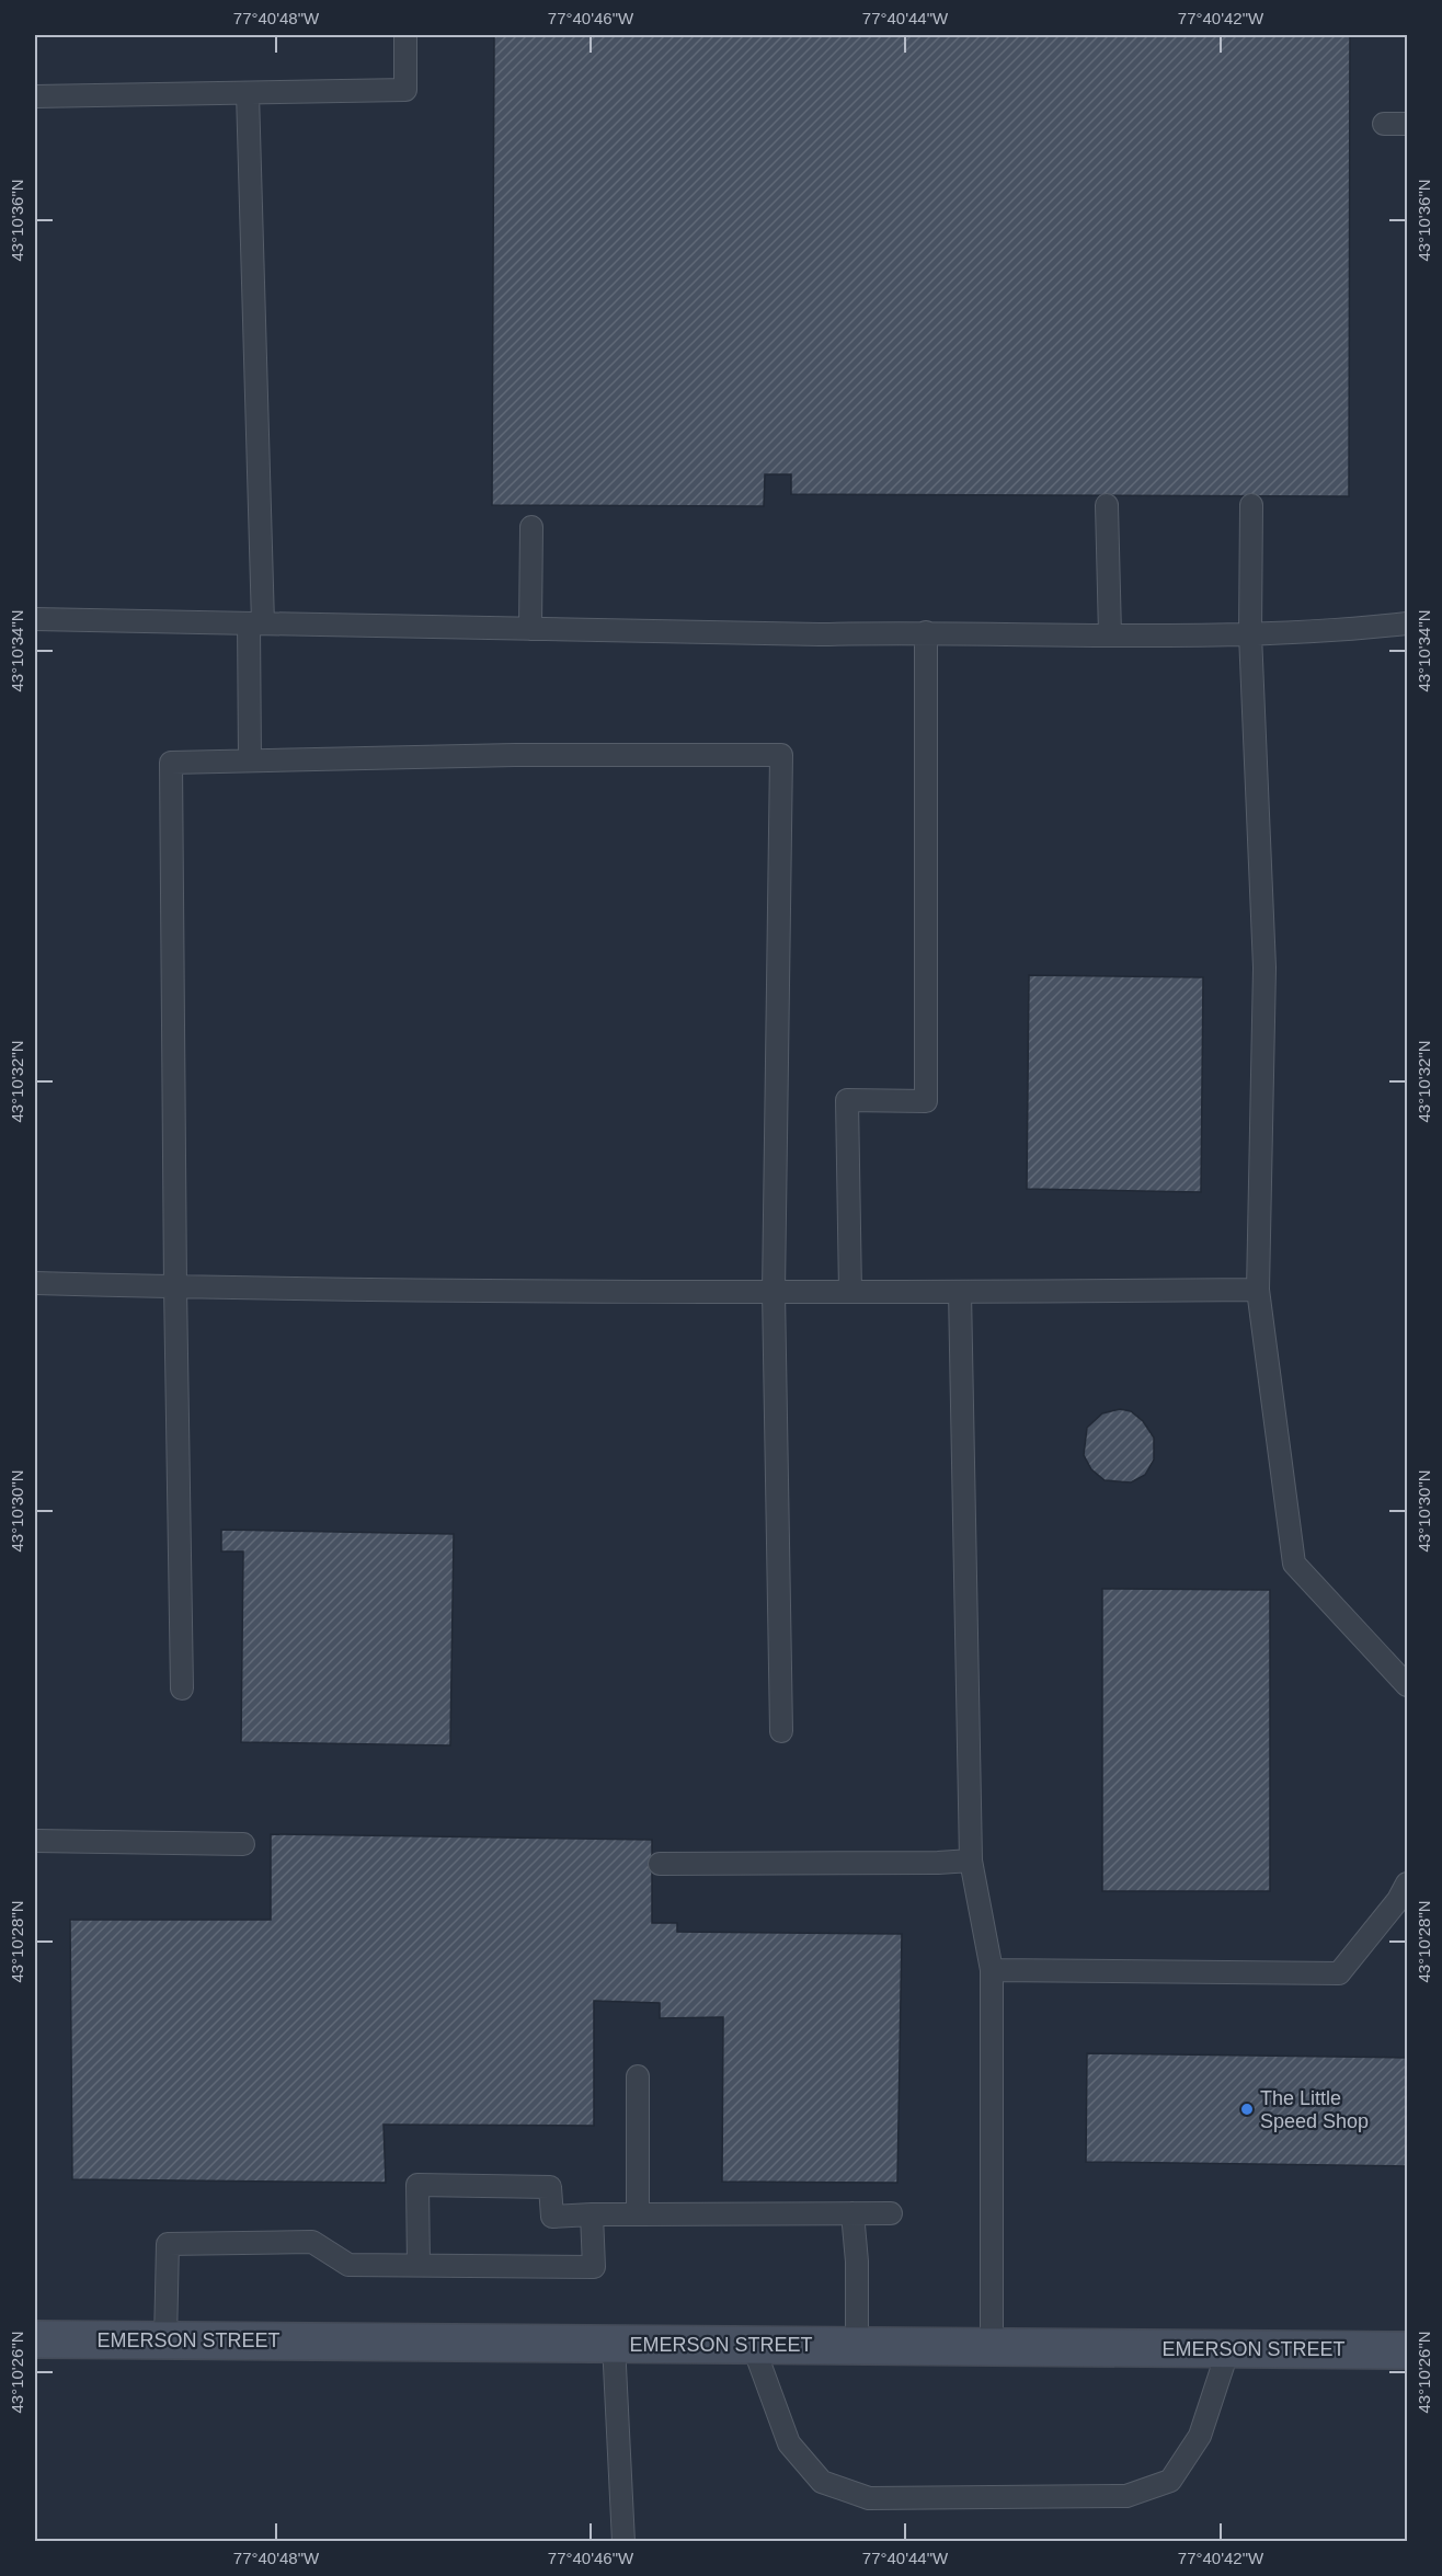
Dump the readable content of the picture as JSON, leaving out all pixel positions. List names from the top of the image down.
{
  "streets": {
    "street": ["EMERSON STREET"]
  },
  "places": ["The Little Speed Shop"],
  "coordinates": [
    "77°40'48\"W",
    "77°40'46\"W",
    "77°40'44\"W",
    "77°40'42\"W",
    "43°10'36\"N",
    "43°10'34\"N",
    "43°10'32\"N",
    "43°10'30\"N",
    "43°10'28\"N",
    "43°10'26\"N"
  ]
}
